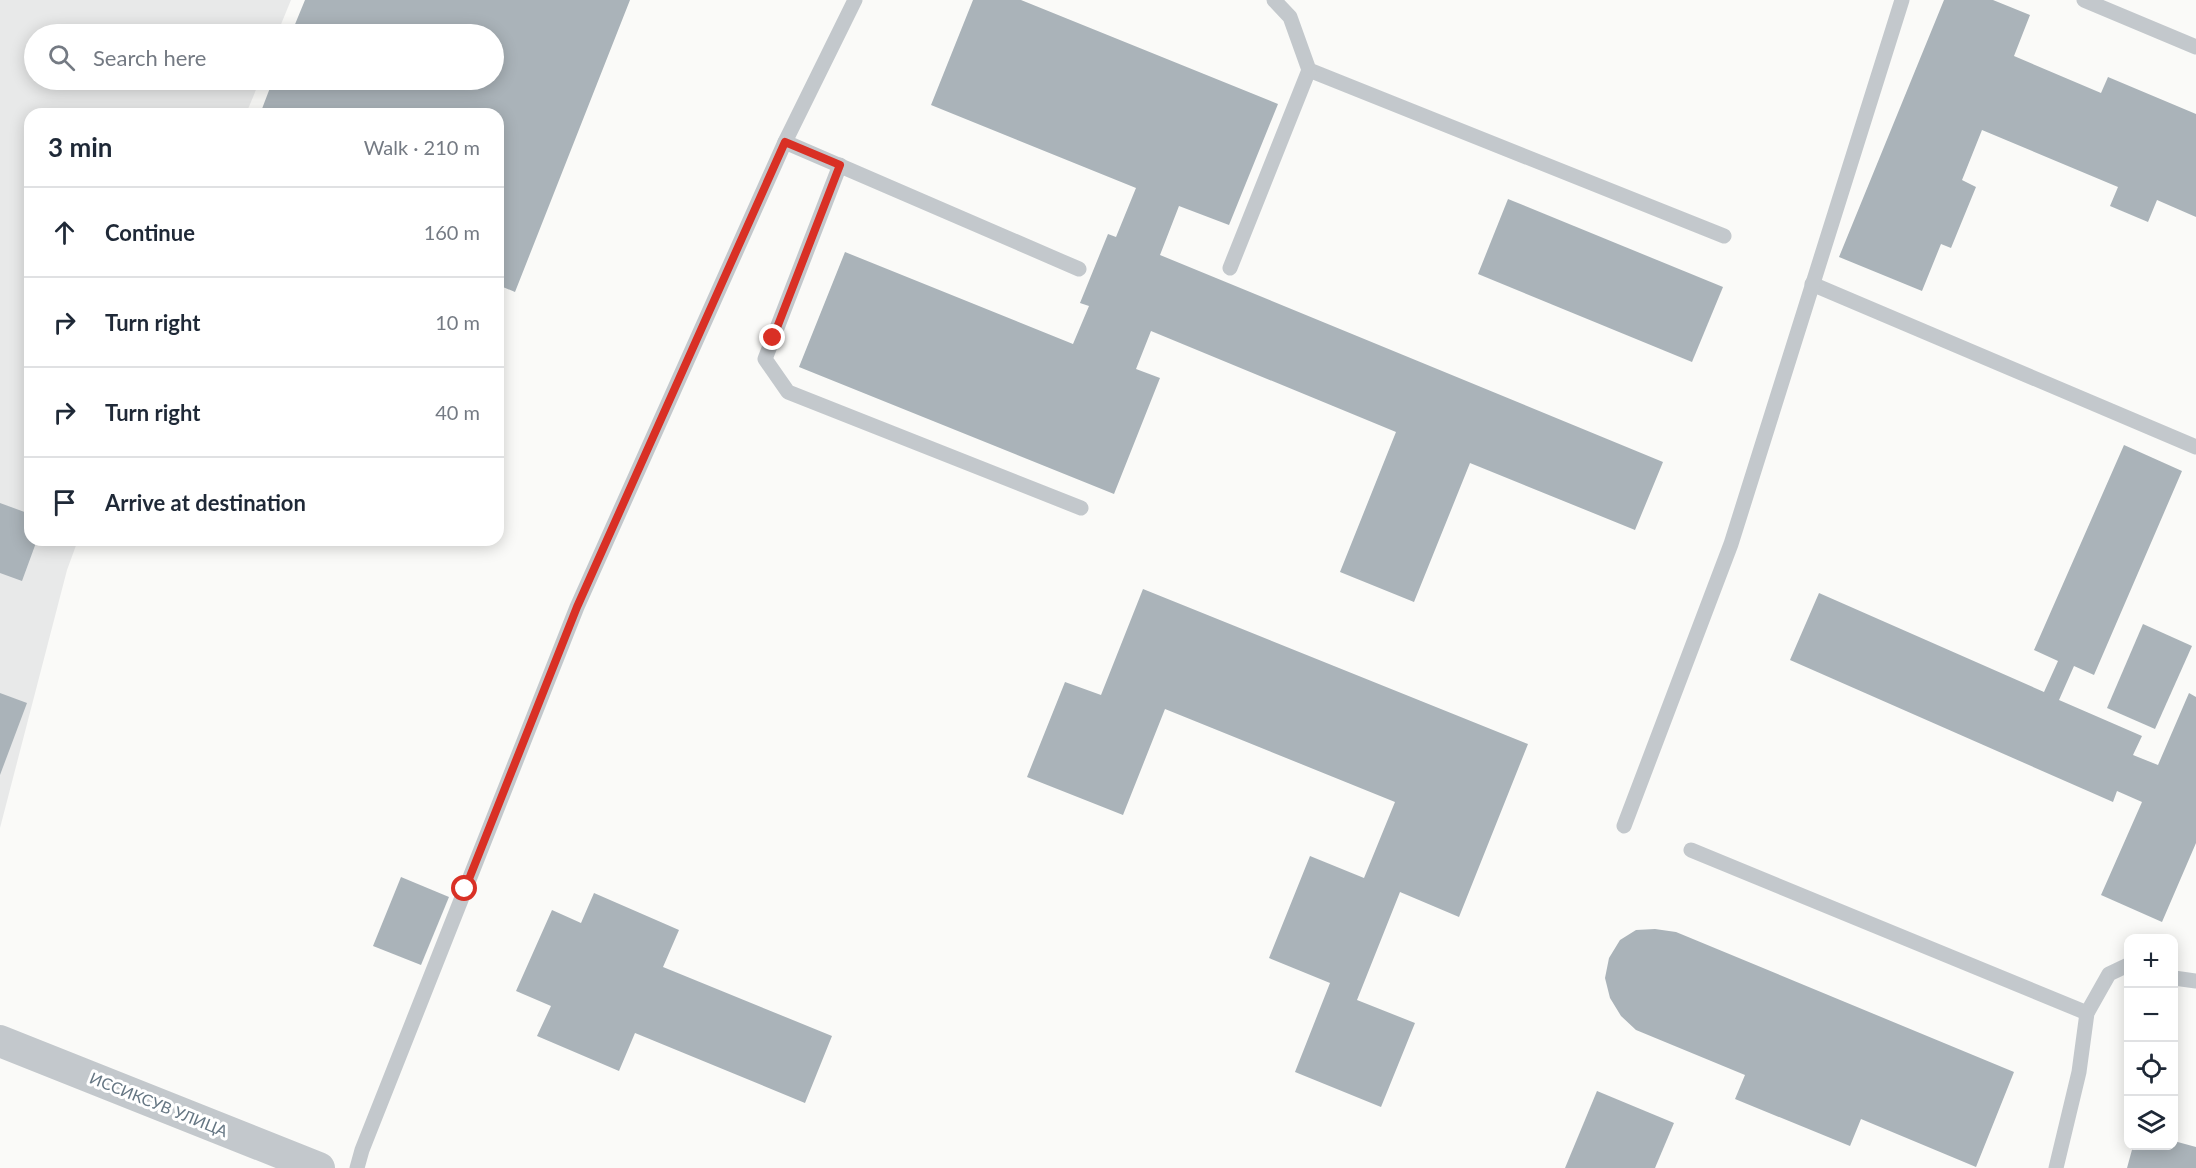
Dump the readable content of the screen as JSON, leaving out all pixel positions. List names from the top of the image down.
{
  "streets": {
    "street": ["ИССИКСУВ УЛИЦА"]
  },
  "page": {
    "search": "Search here",
    "heading": ["3 min", "Walk · 210 m"],
    "list": [
      ["Continue", "160 m"],
      ["Turn right", "10 m"],
      ["Turn right", "40 m"],
      "Arrive at destination"
    ],
    "map_buttons": ["+", "−"]
  }
}
